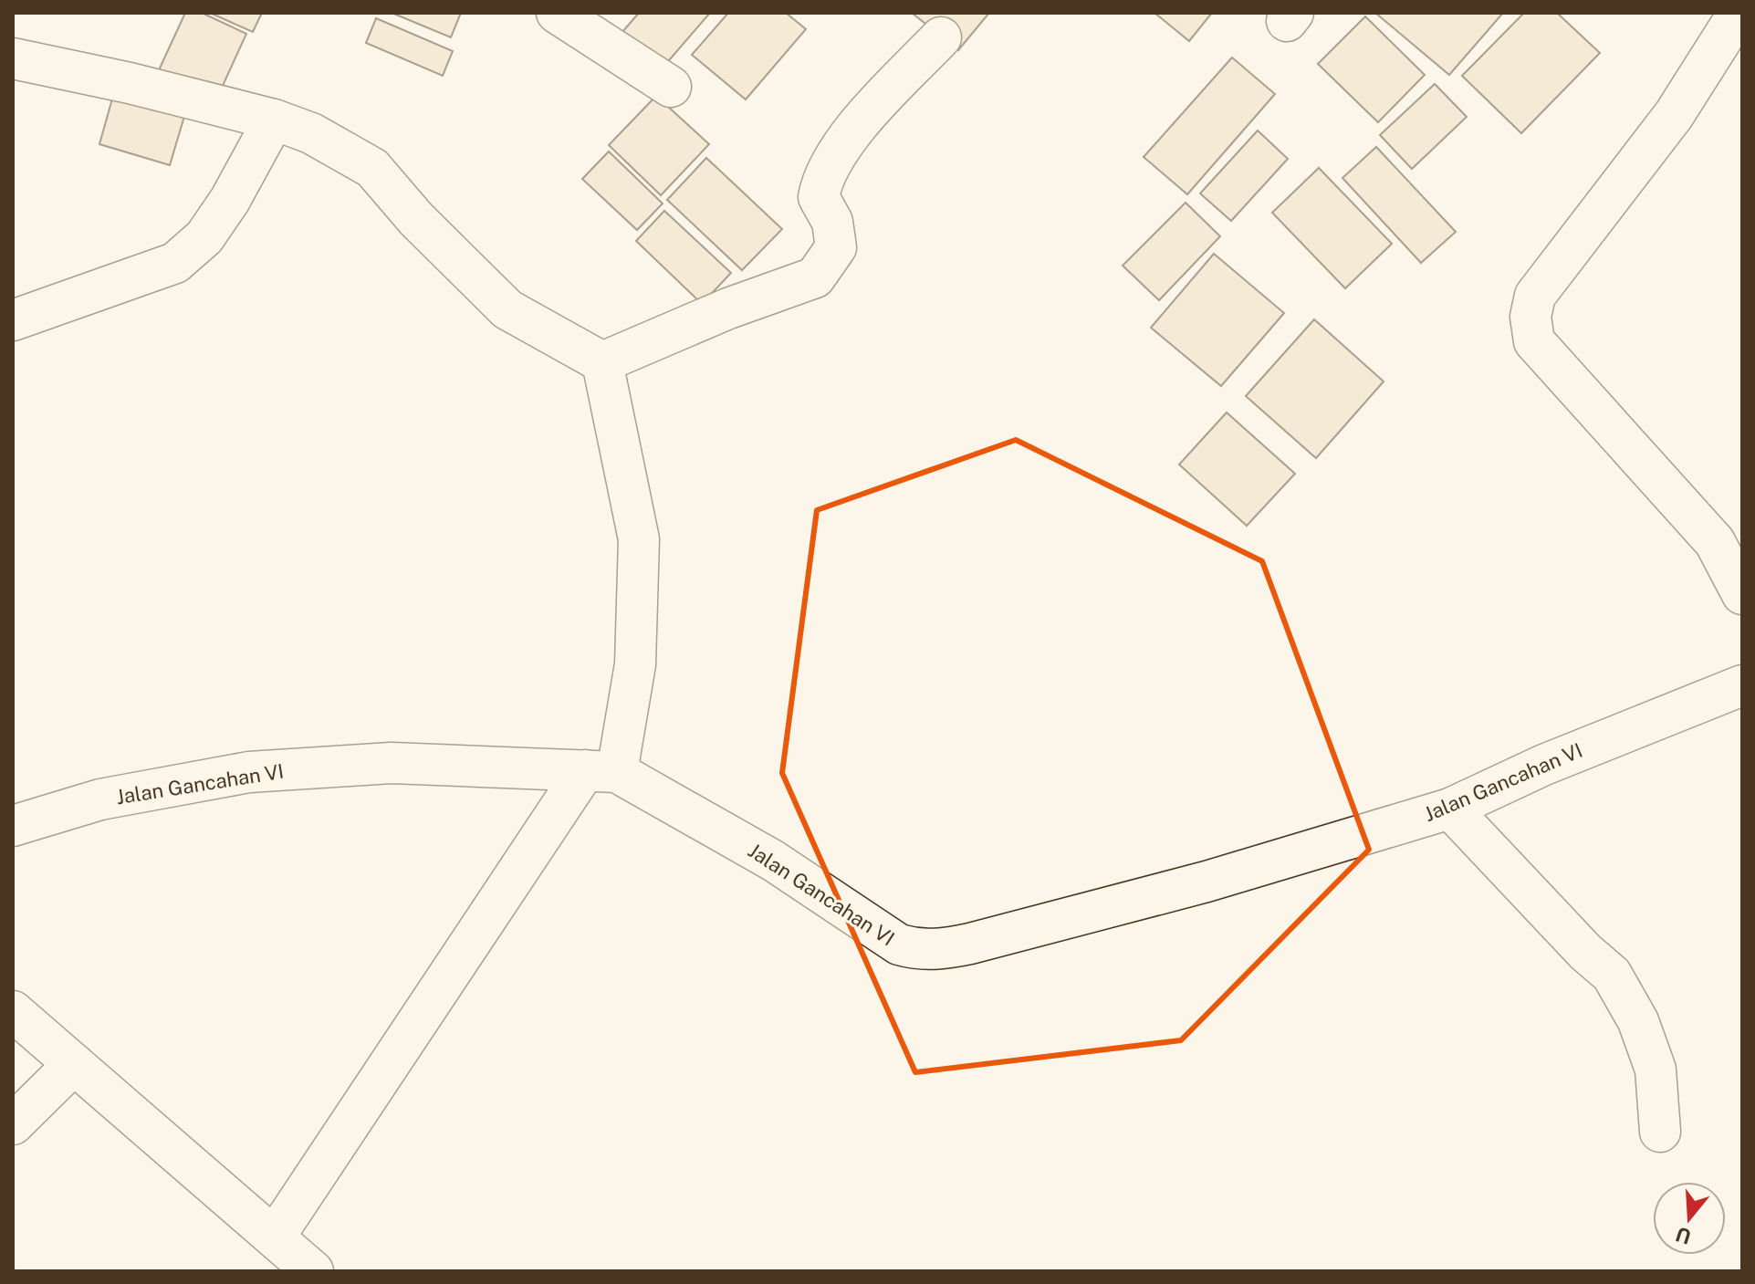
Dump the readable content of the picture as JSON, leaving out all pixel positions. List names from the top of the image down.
{
  "streets": {
    "street": ["Jalan Gancahan VI"]
  },
  "north": "bottom"
}
